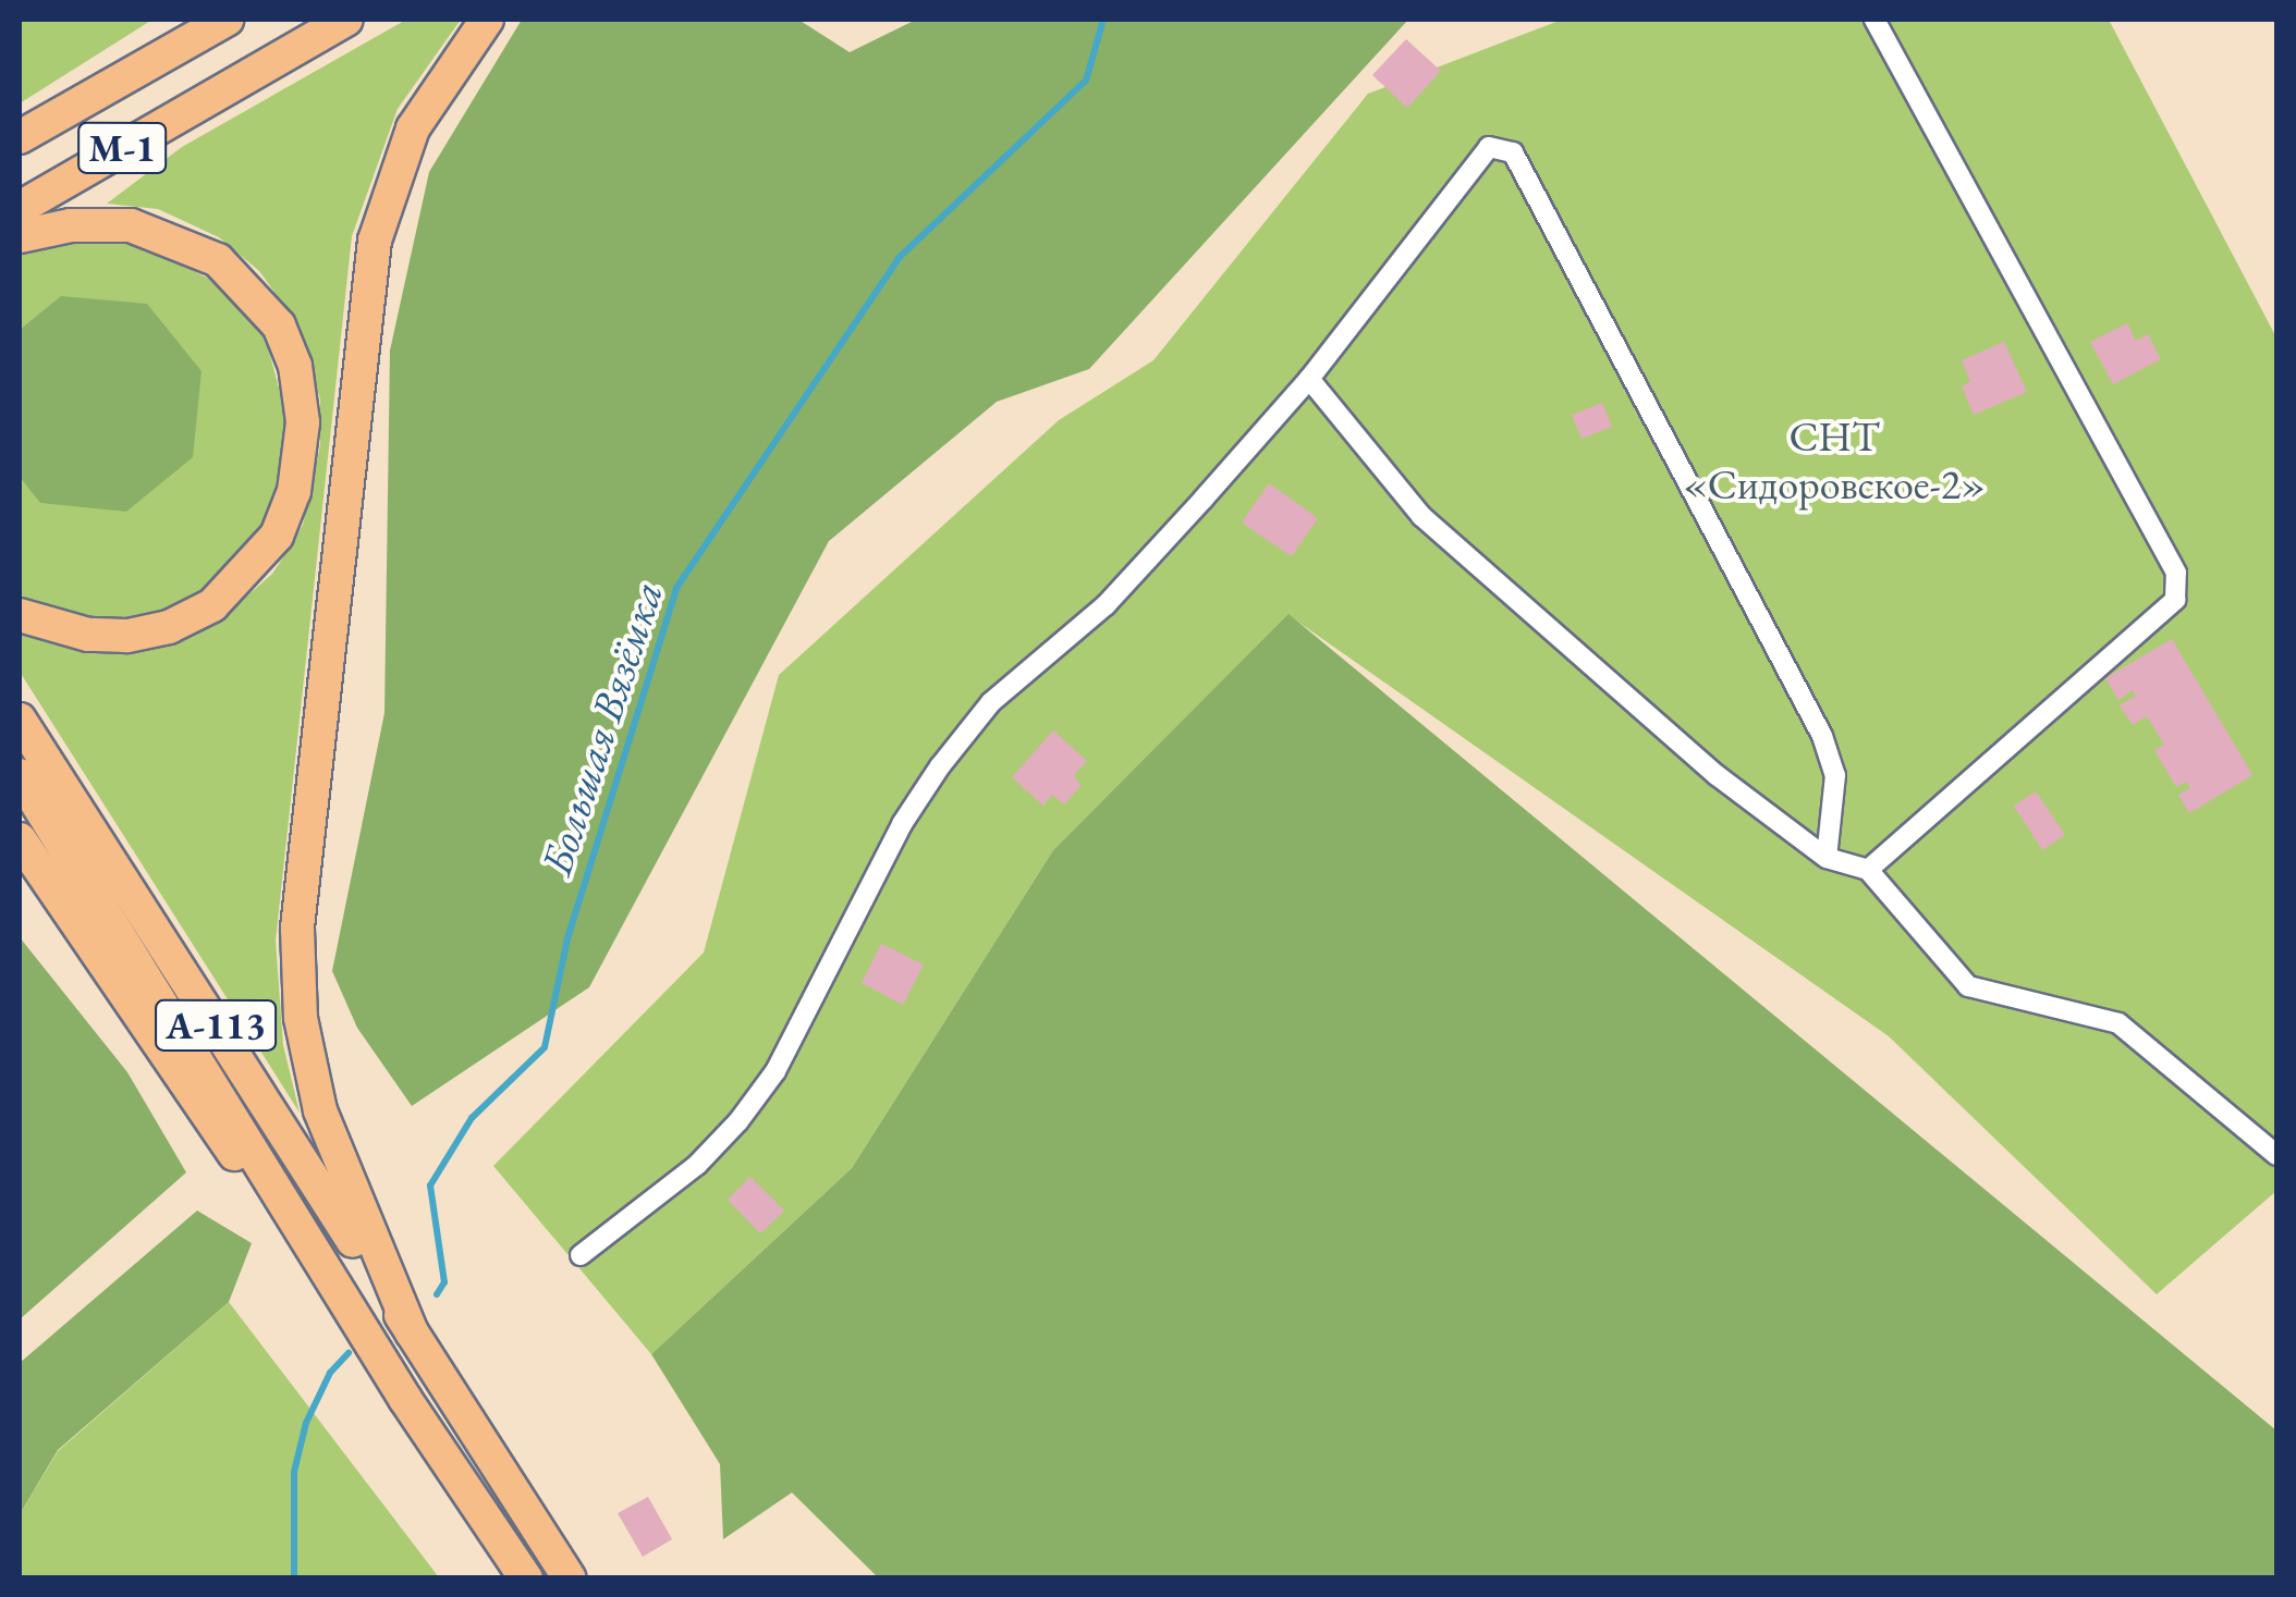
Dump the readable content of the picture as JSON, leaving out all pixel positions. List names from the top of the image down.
{
  "streets": {
    "highway": ["М-1", "А-113"]
  },
  "water": ["Большая Вязёмка"],
  "parks": ["СНТ «Сидоровское-2»"]
}
